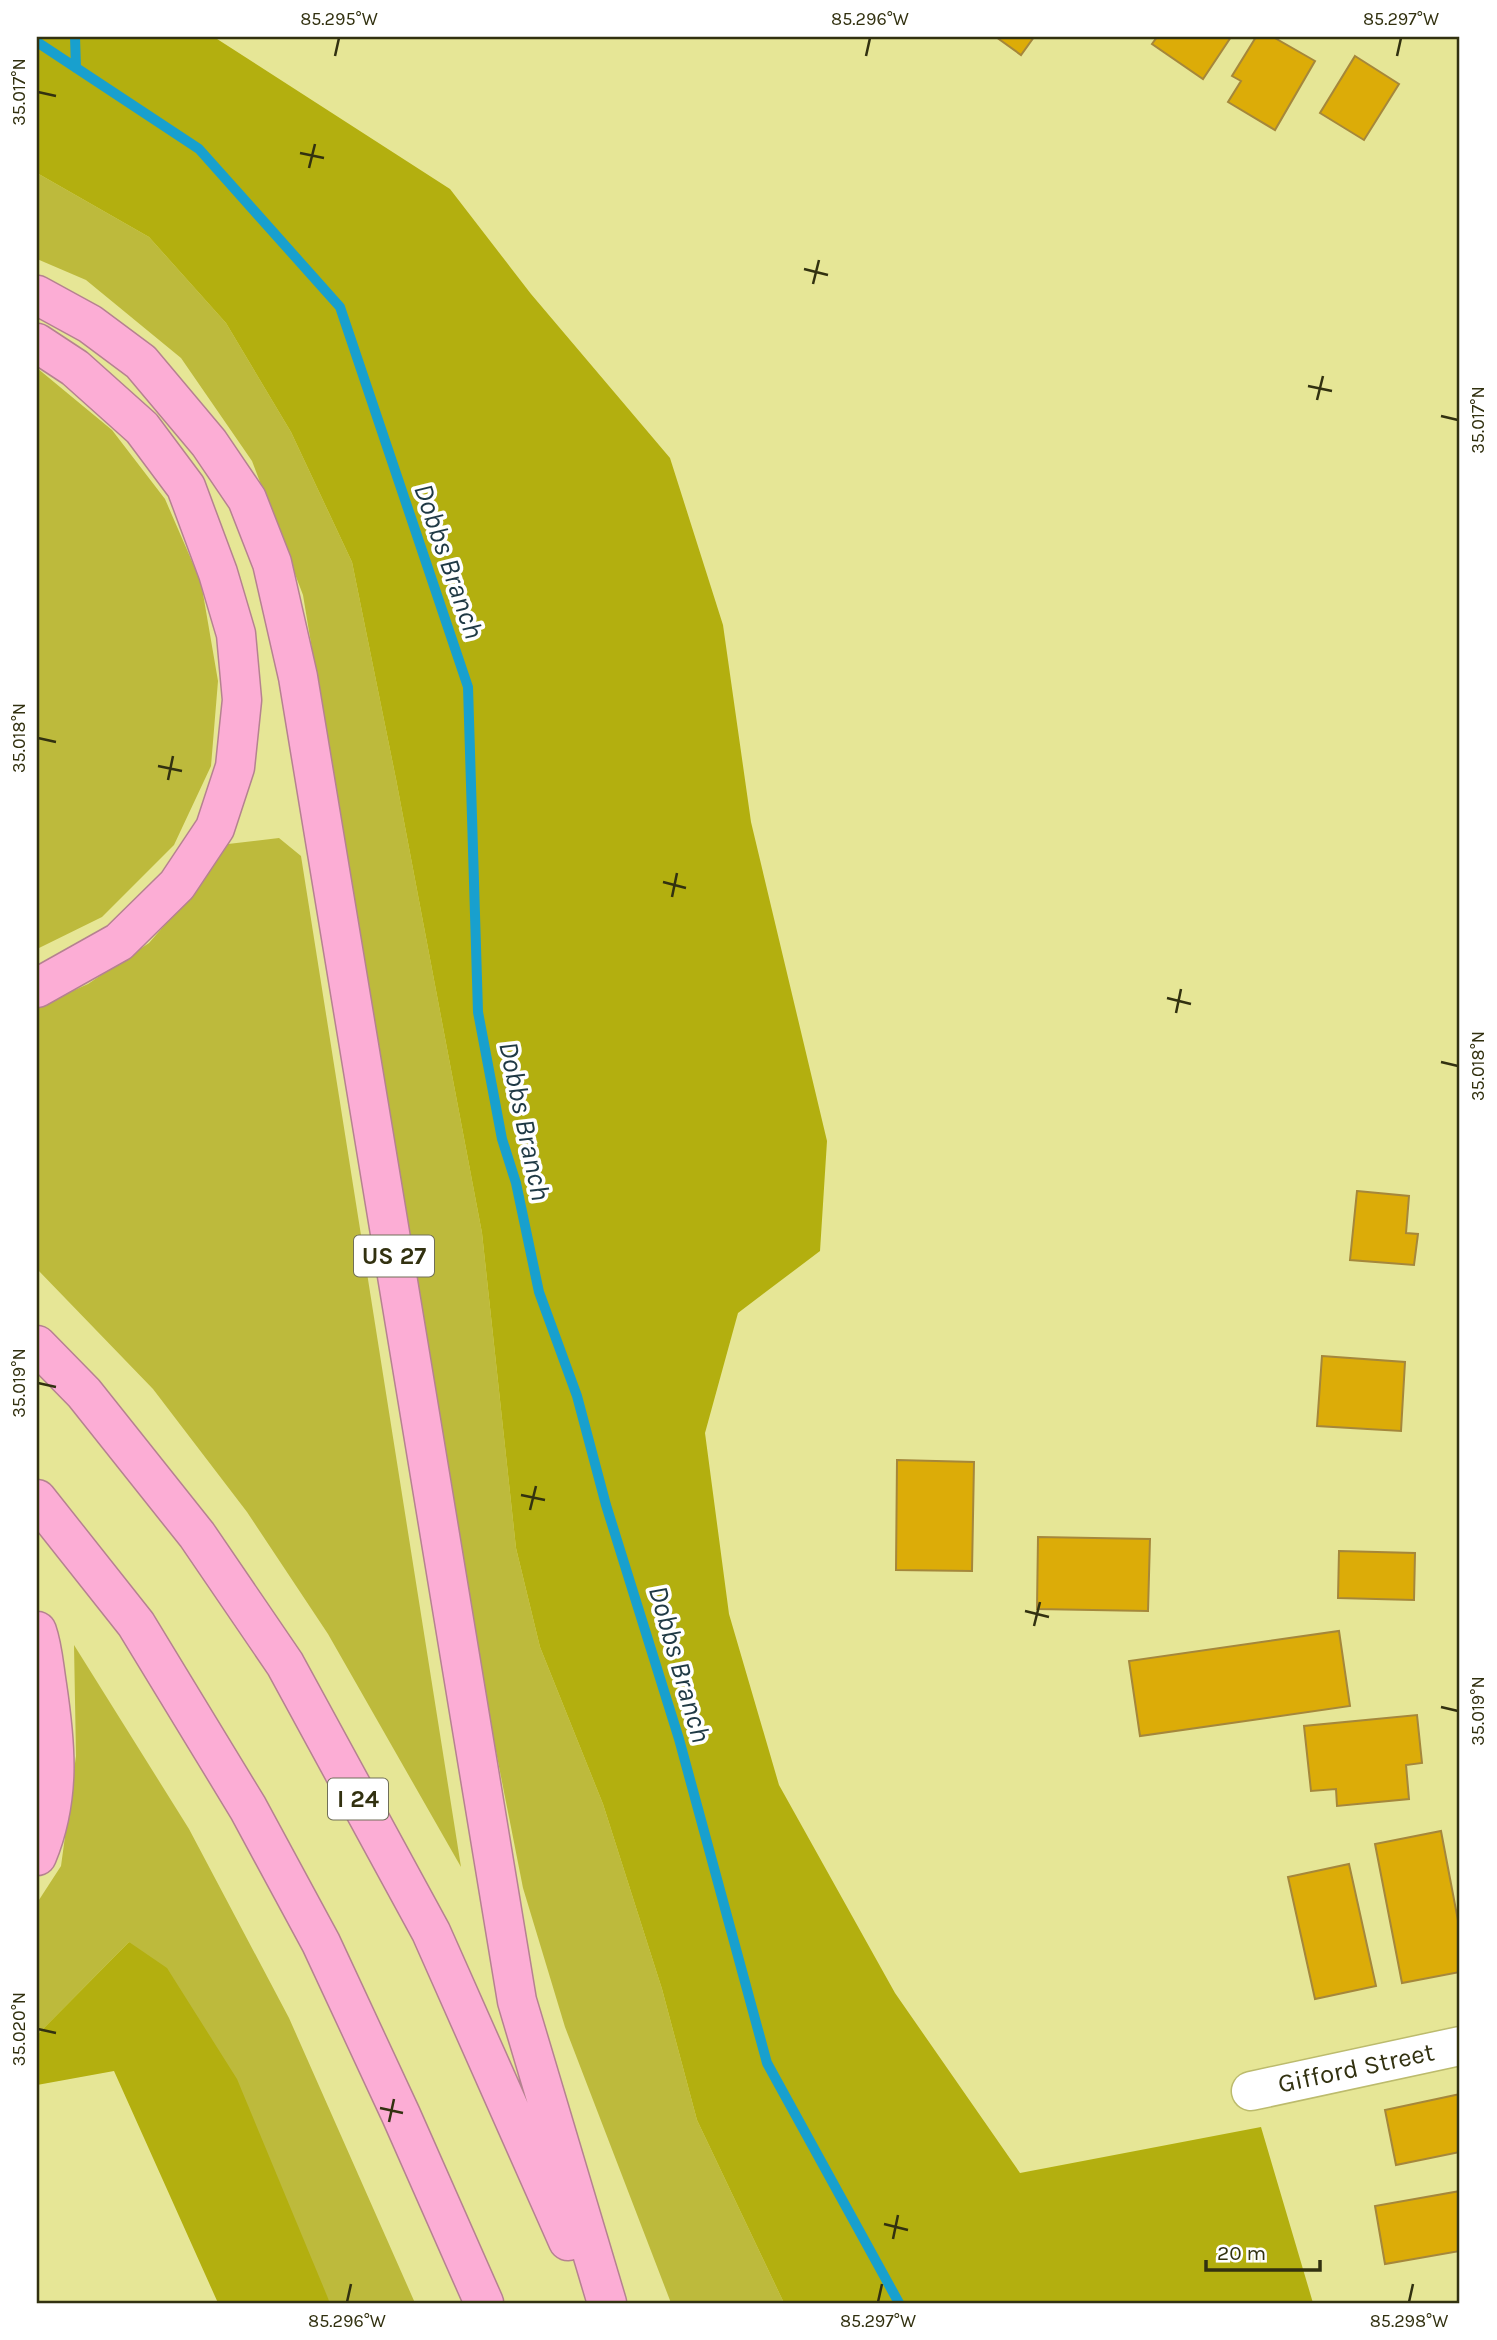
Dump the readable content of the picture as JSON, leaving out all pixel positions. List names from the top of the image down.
{
  "streets": {
    "highway": ["US 27", "I 24"],
    "street": ["Gifford Street"]
  },
  "water": ["Dobbs Branch"],
  "scale_bar": "20 m",
  "coordinates": [
    "85.295°W",
    "85.296°W",
    "85.297°W",
    "35.017°N",
    "35.018°N",
    "35.019°N",
    "35.020°N",
    "85.298°W"
  ]
}
